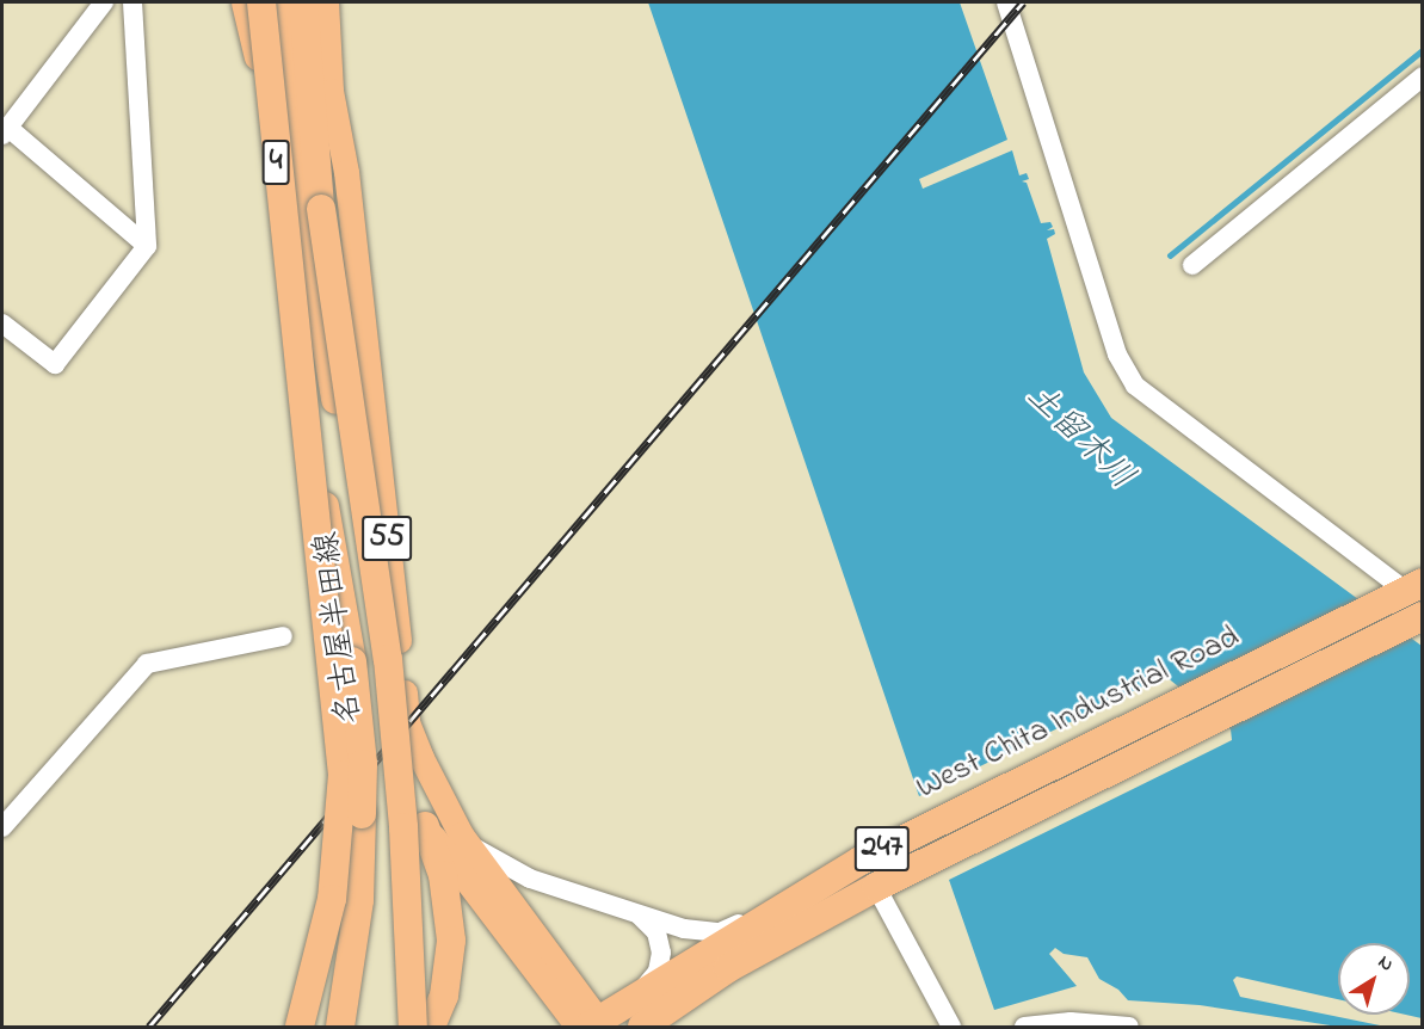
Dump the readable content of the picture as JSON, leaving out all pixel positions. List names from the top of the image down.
{
  "streets": {
    "highway": ["4", "West Chita Industrial Road", "247"],
    "main road": ["55", "名古屋半田線"]
  },
  "crossings": [
    ["名古屋半田線", "West Chita Industrial Road"]
  ],
  "water": ["土留木川"],
  "north": "top right"
}
